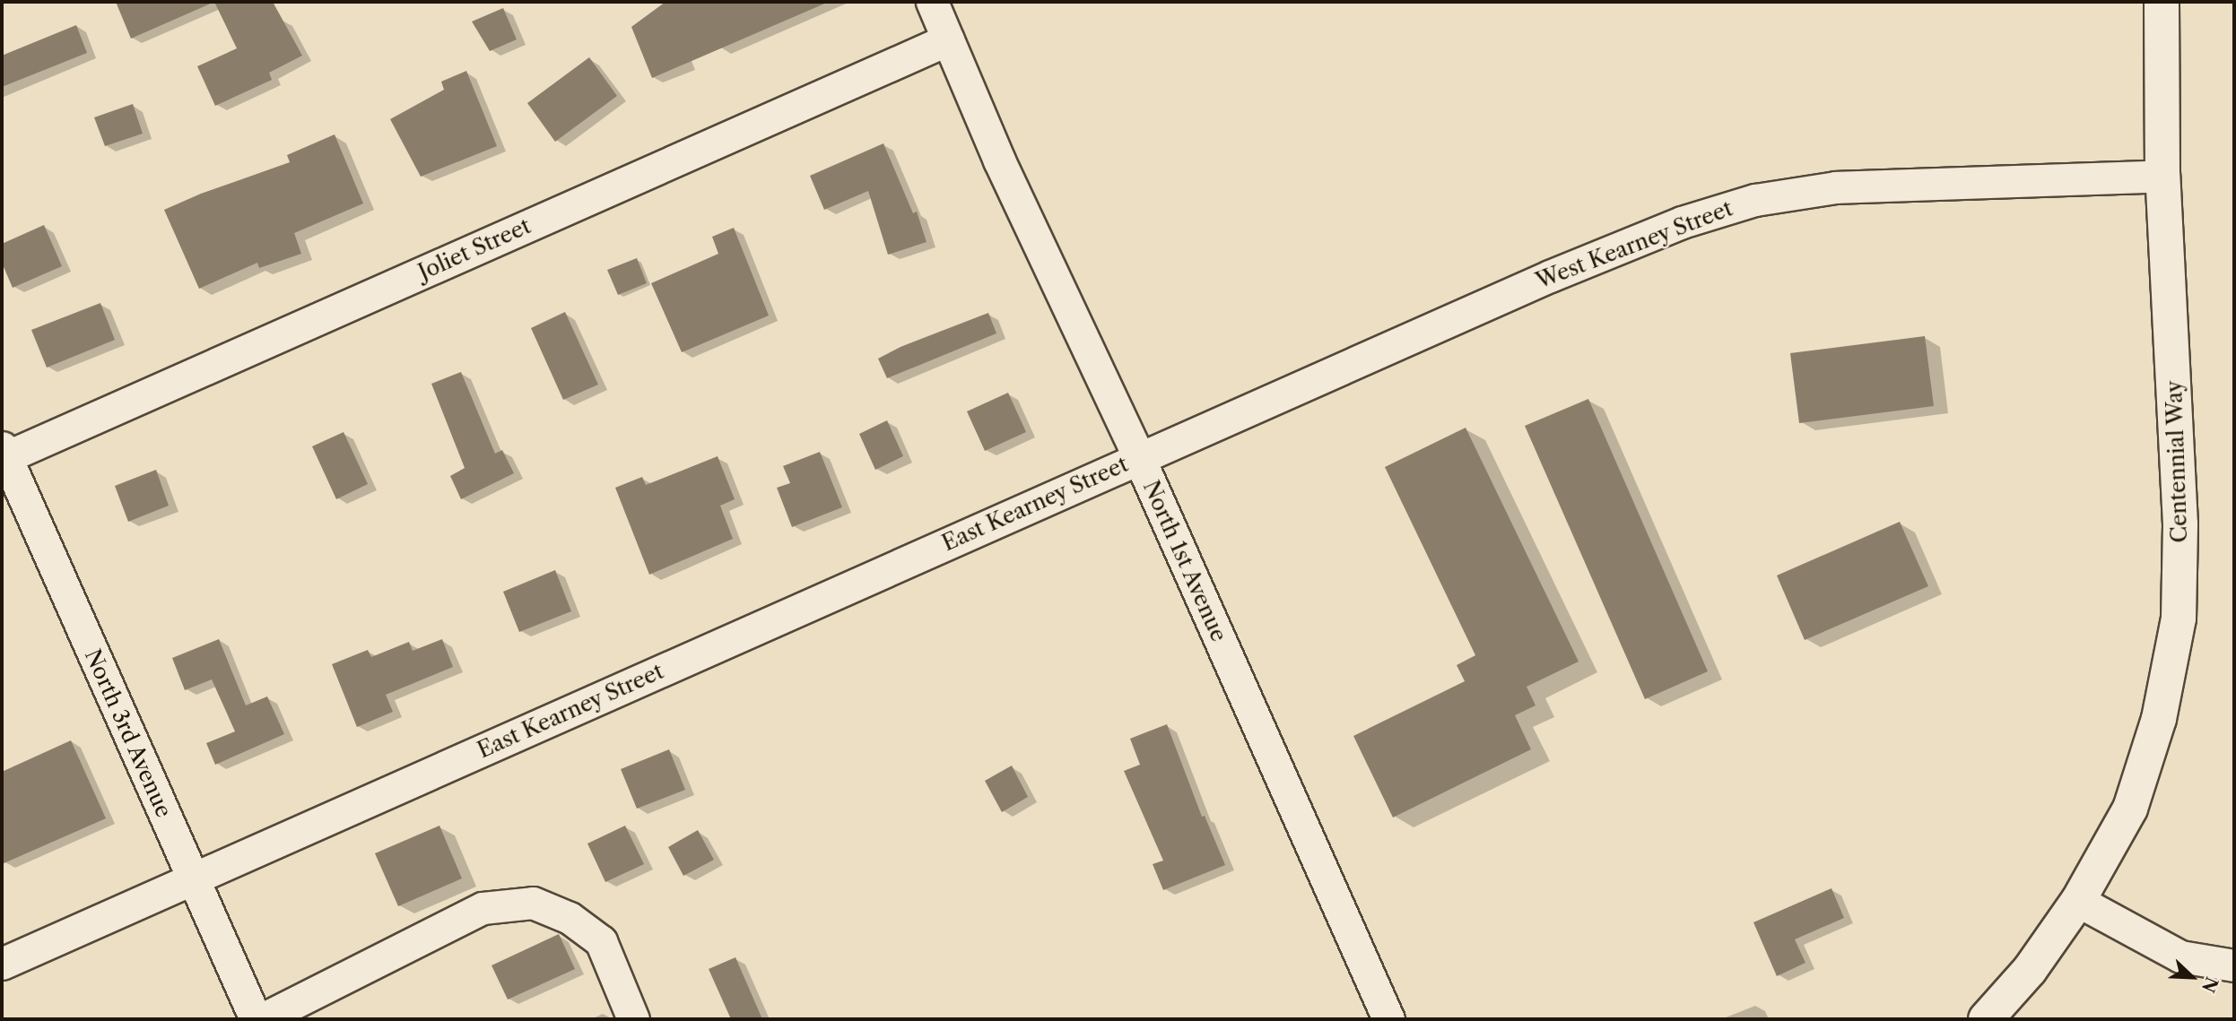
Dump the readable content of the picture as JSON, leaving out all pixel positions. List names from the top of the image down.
{
  "streets": {
    "main road": ["Centennial Way"],
    "street": [
      "West Kearney Street",
      "Joliet Street",
      "East Kearney Street",
      "North 1st Avenue",
      "North 3rd Avenue"
    ]
  },
  "crossings": [
    ["West Kearney Street", "Centennial Way"],
    ["West Kearney Street", "East Kearney Street"],
    ["West Kearney Street", "North 1st Avenue"],
    ["Joliet Street", "North 1st Avenue"],
    ["Joliet Street", "North 3rd Avenue"],
    ["East Kearney Street", "North 1st Avenue"],
    ["East Kearney Street", "North 3rd Avenue"]
  ],
  "north": "bottom right"
}
